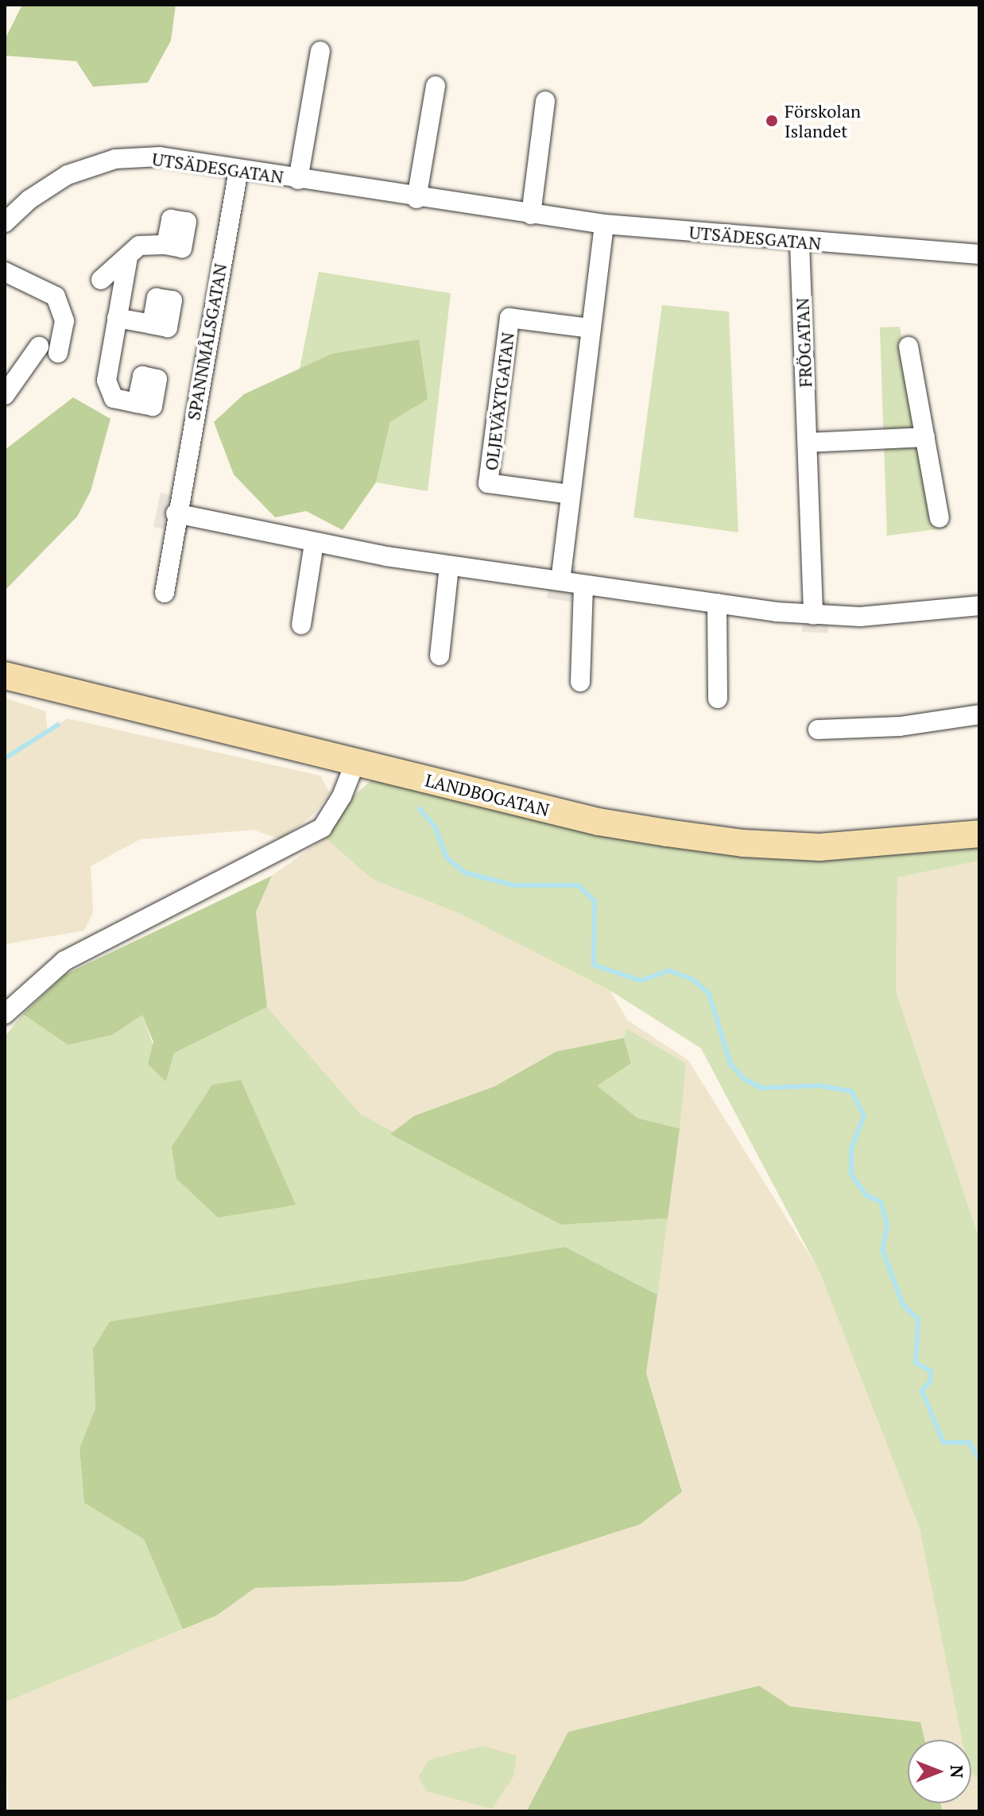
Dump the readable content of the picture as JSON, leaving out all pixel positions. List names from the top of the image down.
{
  "streets": {
    "street": [
      "UTSÄDESGATAN",
      "SPANNMÅLSGATAN",
      "FRÖGATAN",
      "OLJEVÄXTGATAN",
      "LANDBOGATAN"
    ]
  },
  "crossings": [
    ["UTSÄDESGATAN", "SPANNMÅLSGATAN"],
    ["UTSÄDESGATAN", "FRÖGATAN"]
  ],
  "places": ["Förskolan Islandet"],
  "north": "right"
}
